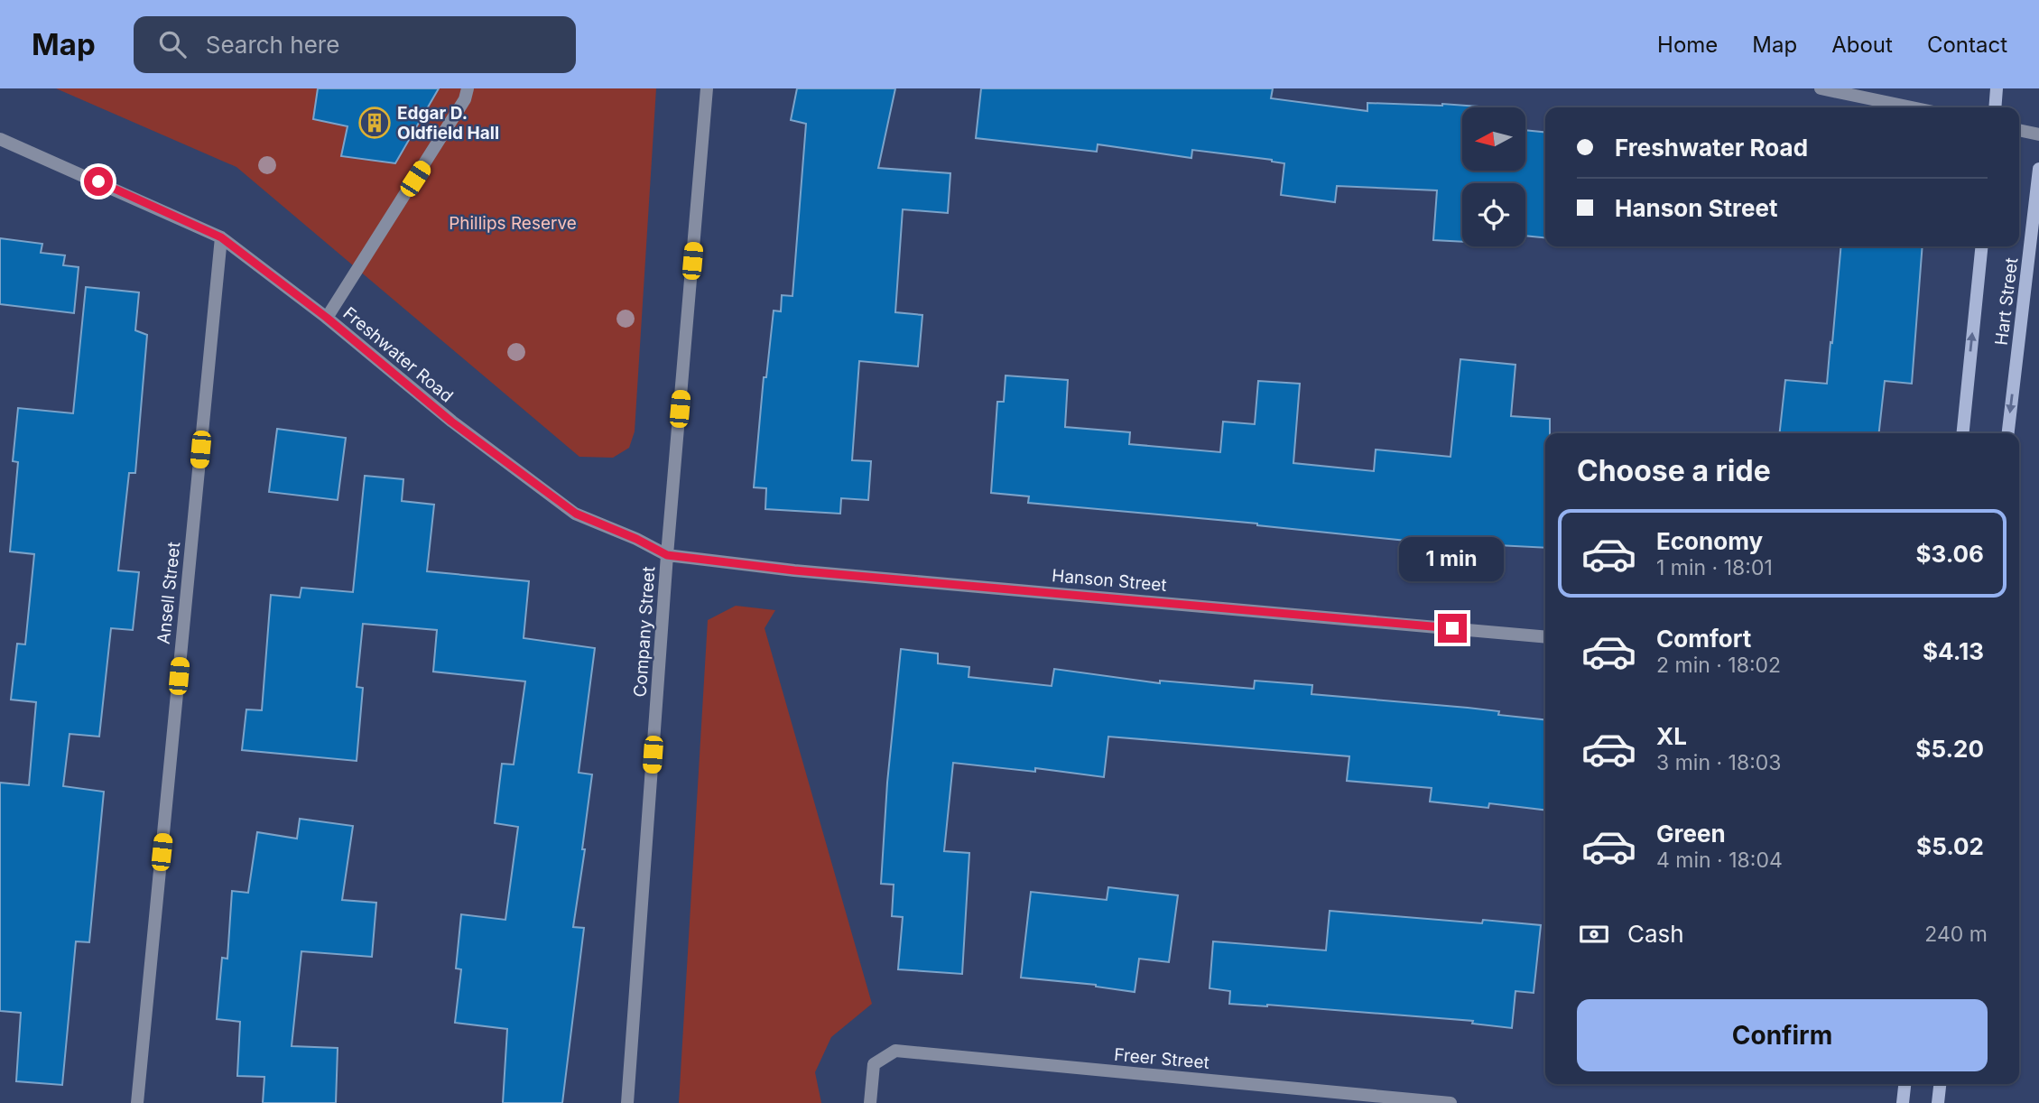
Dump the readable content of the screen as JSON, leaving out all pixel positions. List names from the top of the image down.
{
  "streets": {
    "main road": ["Hart Street"],
    "street": [
      "Freshwater Road",
      "Hanson Street",
      "Ansell Street",
      "Company Street",
      "Freer Street"
    ]
  },
  "crossings": [
    ["Freshwater Road", "Hanson Street"],
    ["Freshwater Road", "Ansell Street"],
    ["Freshwater Road", "Company Street"],
    ["Hanson Street", "Company Street"]
  ],
  "parks": ["Phillips Reserve"],
  "places": {
    "building": ["Edgar D. Oldfield Hall"]
  },
  "north": "left",
  "page": {
    "header": "Map",
    "search": "Search here",
    "nav": [
      "Home",
      "Map",
      "About",
      "Contact"
    ],
    "banner": ["Freshwater Road", "Hanson Street"],
    "heading": "Choose a ride",
    "list": [
      {
        "name": "Economy",
        "note": "1 min · 18:01",
        "value": "$3.06"
      },
      {
        "name": "Comfort",
        "note": "2 min · 18:02",
        "value": "$4.13"
      },
      {
        "name": "XL",
        "note": "3 min · 18:03",
        "value": "$5.20"
      },
      {
        "name": "Green",
        "note": "4 min · 18:04",
        "value": "$5.02"
      }
    ],
    "bubble": "1 min",
    "pay": ["Cash", "240 m"],
    "buttons": "Confirm"
  }
}
